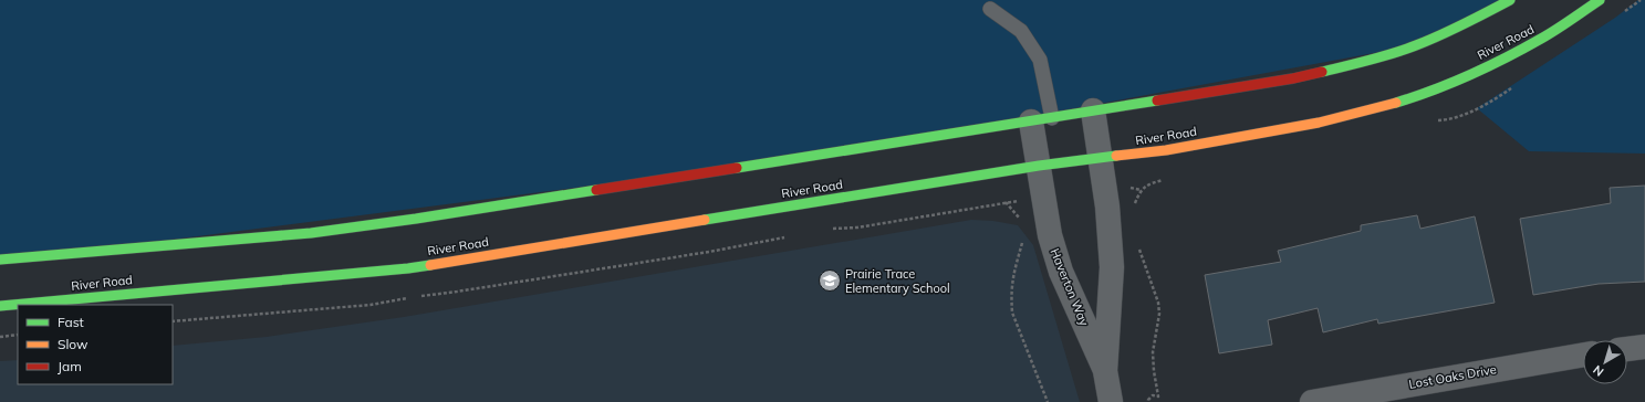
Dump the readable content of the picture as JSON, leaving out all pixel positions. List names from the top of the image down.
{
  "streets": {
    "main road": ["River Road"],
    "street": ["Haverton Way", "Lost Oaks Drive"]
  },
  "crossings": [
    ["River Road", "Haverton Way"]
  ],
  "places": {
    "school or university": ["Prairie Trace Elementary School"]
  },
  "legend": ["Fast", "Slow", "Jam"],
  "north": "bottom left"
}
